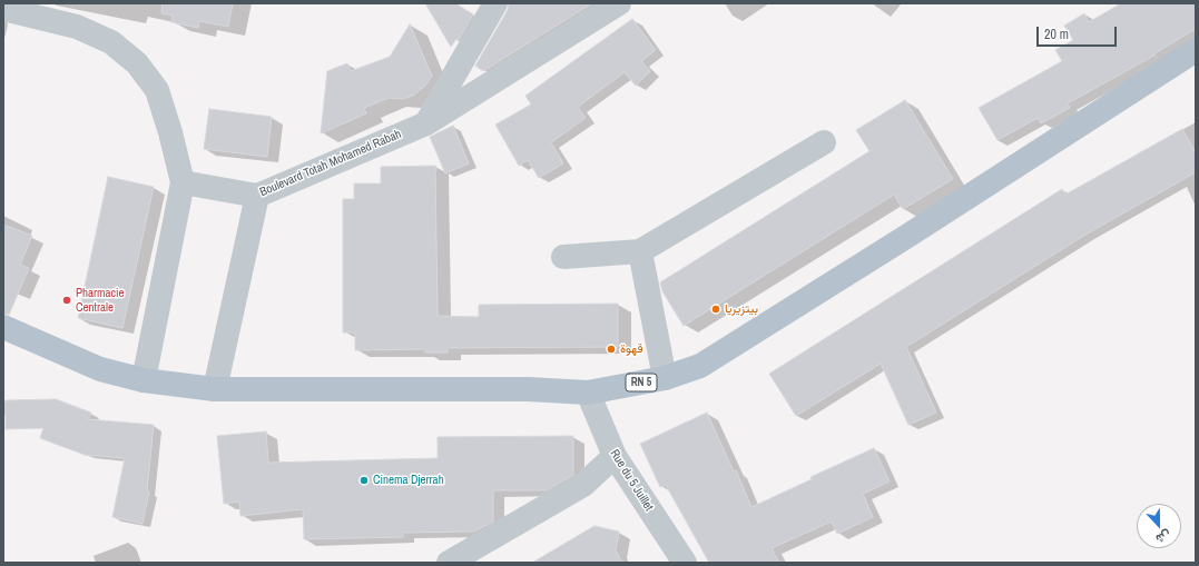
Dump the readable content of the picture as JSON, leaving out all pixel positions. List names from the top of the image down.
{
  "streets": {
    "main road": ["RN 5"],
    "street": ["Boulevard Totah Mohamed Rabah", "Rue du 5 Juillet"]
  },
  "crossings": [
    ["RN 5", "Rue du 5 Juillet"]
  ],
  "places": [
    "Pharmacie Centrale",
    "بيتزيريا",
    "قهوة",
    "Cinema Djerrah"
  ],
  "scale_bar": "20 m",
  "north": "bottom"
}
